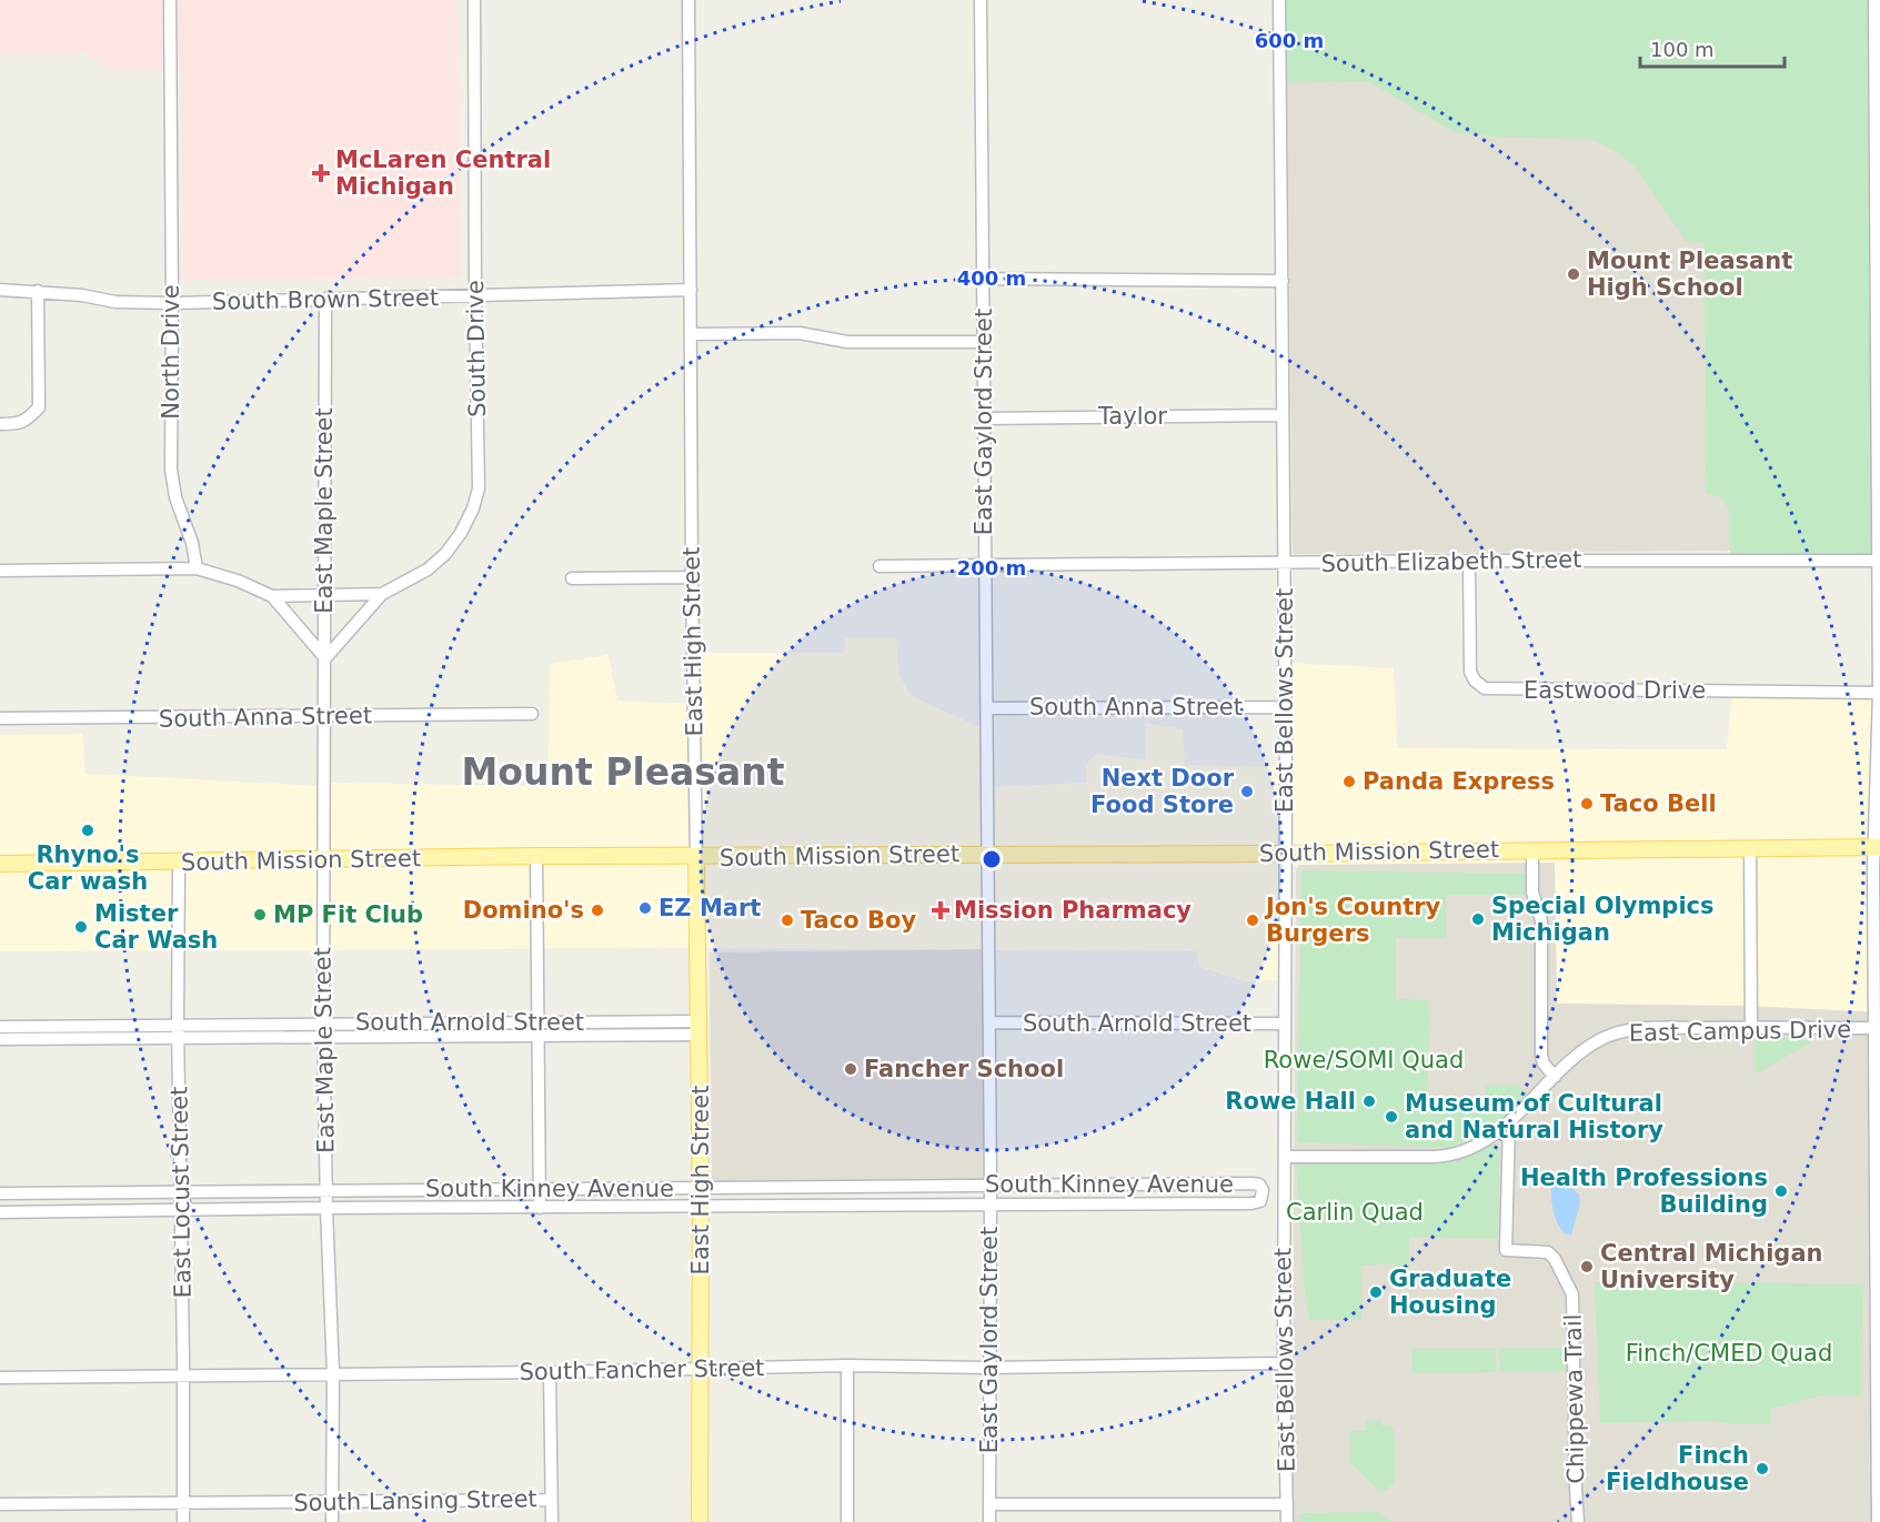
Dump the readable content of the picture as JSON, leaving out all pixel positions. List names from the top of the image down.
{
  "streets": {
    "main road": ["East High Street", "South Mission Street"],
    "street": [
      "South Brown Street",
      "South Drive",
      "North Drive",
      "Taylor",
      "East Gaylord Street",
      "East Maple Street",
      "South Elizabeth Street",
      "Eastwood Drive",
      "East Bellows Street",
      "South Anna Street",
      "South Arnold Street",
      "East Campus Drive",
      "South Kinney Avenue",
      "East Locust Street",
      "South Fancher Street",
      "Chippewa Trail",
      "South Lansing Street"
    ]
  },
  "crossings": [
    ["South Brown Street", "South Drive"],
    ["South Brown Street", "North Drive"],
    ["South Brown Street", "East Maple Street"],
    ["South Brown Street", "East High Street"],
    ["South Drive", "East Maple Street"],
    ["Taylor", "East Gaylord Street"],
    ["Taylor", "East Bellows Street"],
    ["East Gaylord Street", "South Elizabeth Street"],
    ["East Gaylord Street", "South Anna Street"],
    ["East Gaylord Street", "South Mission Street"],
    ["East Gaylord Street", "South Arnold Street"],
    ["East Gaylord Street", "South Kinney Avenue"],
    ["East Gaylord Street", "South Fancher Street"],
    ["East Maple Street", "South Anna Street"],
    ["East Maple Street", "South Mission Street"],
    ["East Maple Street", "South Arnold Street"],
    ["East Maple Street", "South Kinney Avenue"],
    ["East Maple Street", "South Fancher Street"],
    ["East Maple Street", "South Lansing Street"],
    ["South Elizabeth Street", "Eastwood Drive"],
    ["South Elizabeth Street", "East Bellows Street"],
    ["East High Street", "South Mission Street"],
    ["East High Street", "South Arnold Street"],
    ["East High Street", "South Kinney Avenue"],
    ["East High Street", "South Fancher Street"],
    ["East Bellows Street", "South Anna Street"],
    ["East Bellows Street", "South Mission Street"],
    ["East Bellows Street", "South Arnold Street"],
    ["East Bellows Street", "East Campus Drive"],
    ["East Bellows Street", "South Fancher Street"],
    ["South Mission Street", "East Locust Street"],
    ["South Arnold Street", "East Locust Street"],
    ["East Campus Drive", "Chippewa Trail"],
    ["South Kinney Avenue", "East Locust Street"],
    ["East Locust Street", "South Fancher Street"],
    ["East Locust Street", "South Lansing Street"]
  ],
  "districts": ["Mount Pleasant"],
  "parks": ["Rowe/SOMI Quad", "Carlin Quad", "Finch/CMED Quad"],
  "places": {
    "health": ["McLaren Central Michigan", "Mission Pharmacy"],
    "other": [
      "Mount Pleasant High School",
      "Panda Express",
      "Next Door Food Store",
      "Taco Bell",
      "Rhyno's Car wash",
      "EZ Mart",
      "Domino's",
      "MP Fit Club",
      "Special Olympics Michigan",
      "Taco Boy",
      "Jon's Country Burgers",
      "Mister Car Wash",
      "Fancher School",
      "Rowe Hall",
      "Museum of Cultural and Natural History",
      "Health Professions Building",
      "Central Michigan University",
      "Graduate Housing",
      "Finch Fieldhouse"
    ]
  },
  "scale_bar": "100 m",
  "rings": ["600 m", "400 m", "200 m"]
}
